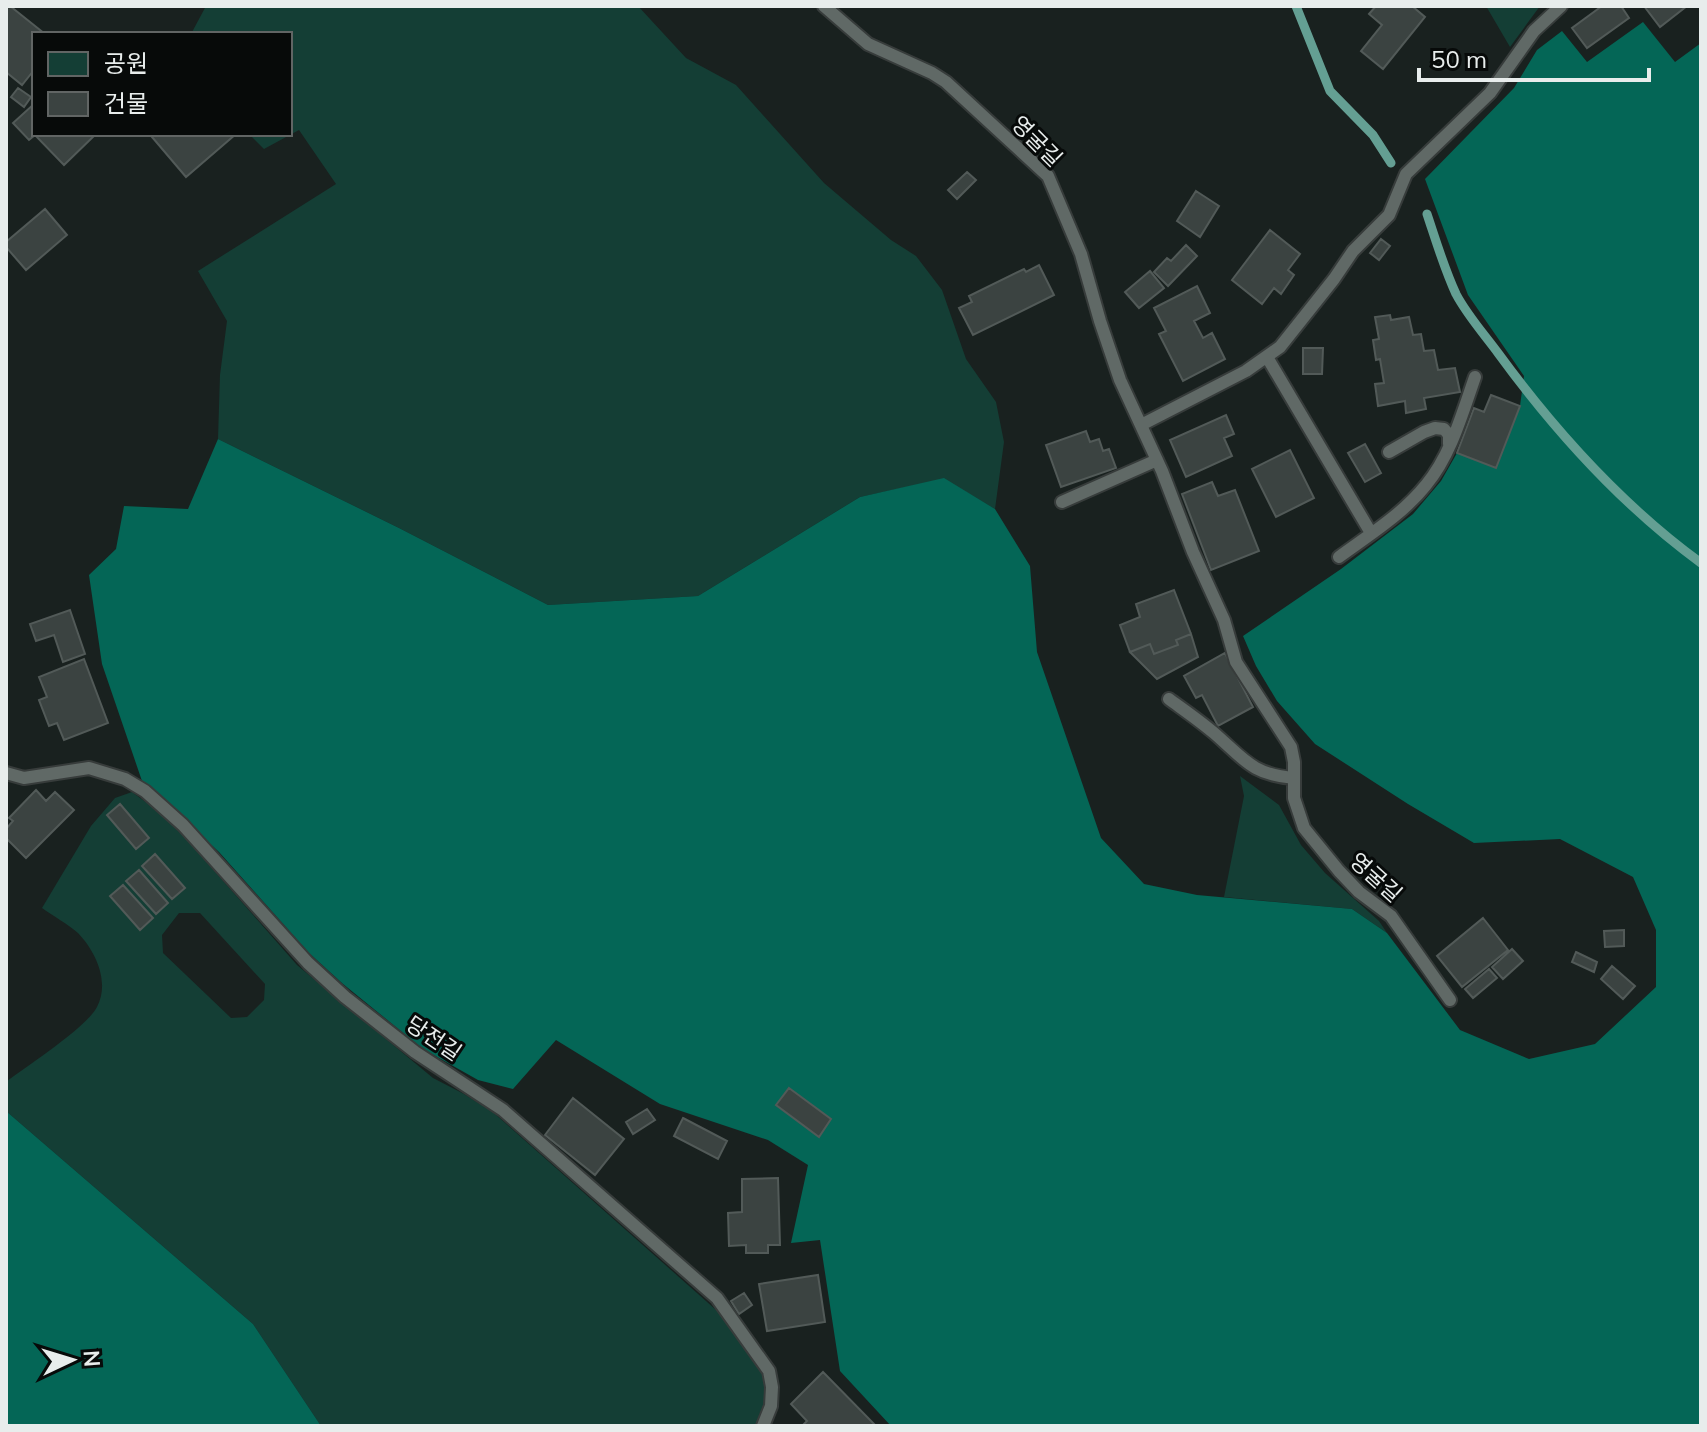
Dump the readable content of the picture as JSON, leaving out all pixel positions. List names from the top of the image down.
{
  "streets": {
    "lane": ["영굴길", "당전길"]
  },
  "legend": ["공원", "건물"],
  "scale_bar": "50 m",
  "north": "right"
}
